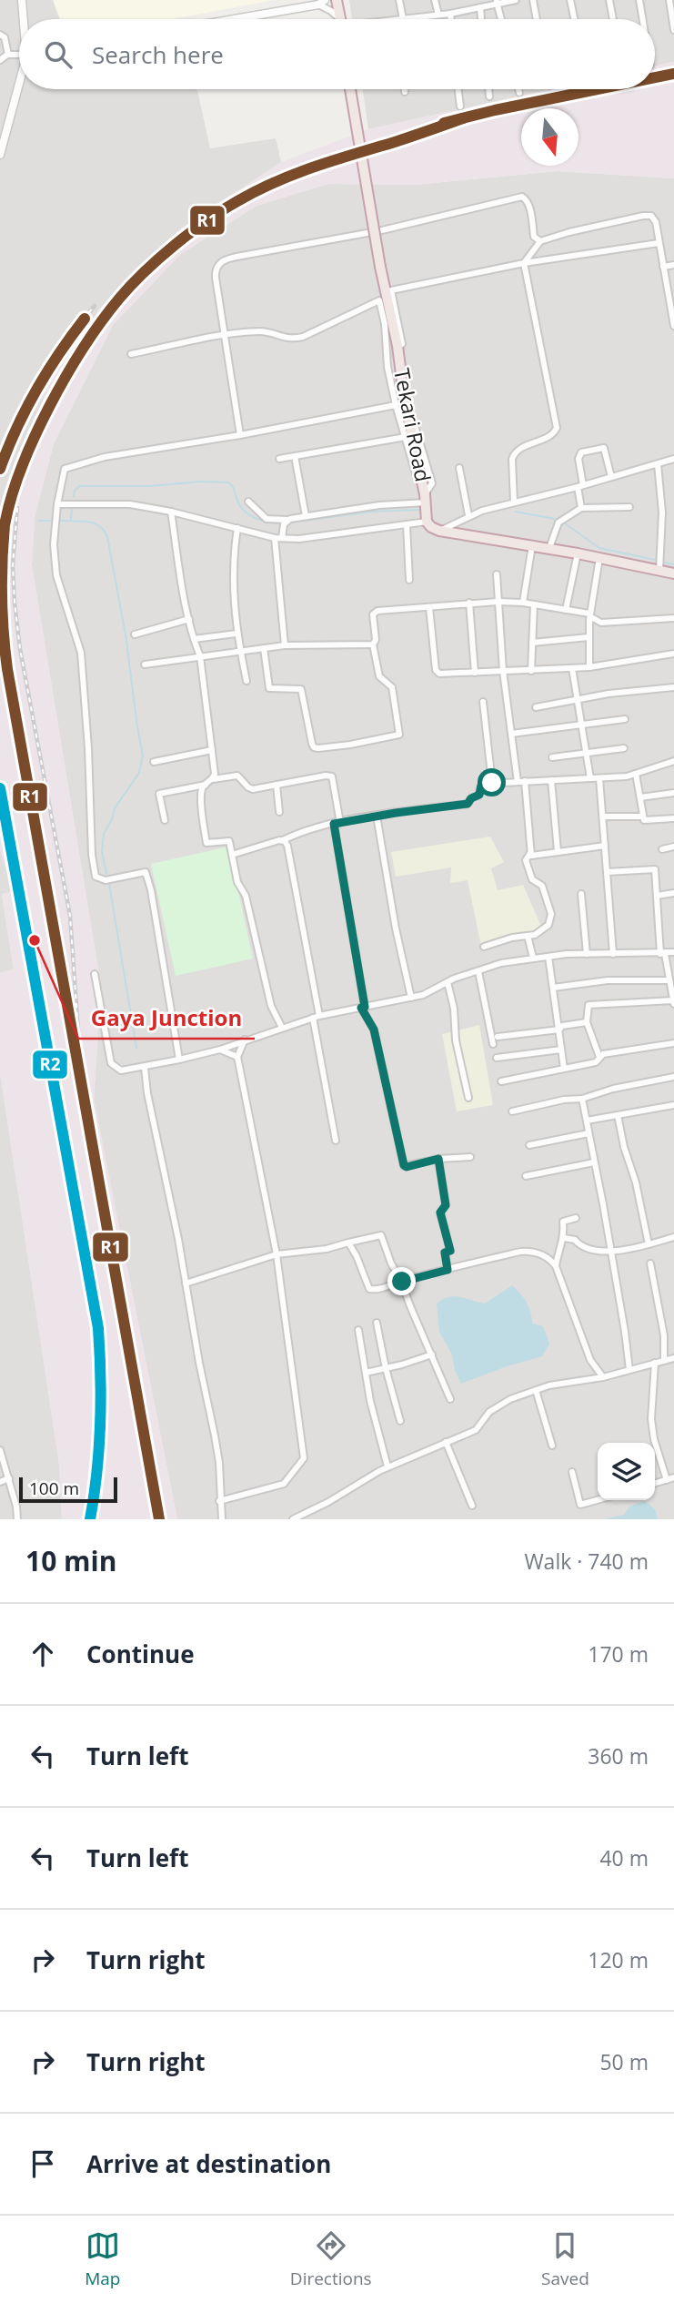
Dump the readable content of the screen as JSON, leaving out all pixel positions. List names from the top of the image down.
{
  "streets": {
    "highway": ["Tekari Road"]
  },
  "places": ["Gaya Junction"],
  "lines": ["transit line R1", "transit line R2"],
  "scale_bar": "100 m",
  "north": "bottom",
  "page": {
    "search": "Search here",
    "scale": "100 m",
    "heading": ["10 min", "Walk · 740 m"],
    "list": [
      ["Continue", "170 m"],
      ["Turn left", "360 m"],
      ["Turn left", "40 m"],
      ["Turn right", "120 m"],
      ["Turn right", "50 m"],
      "Arrive at destination"
    ],
    "nav": ["Map", "Directions", "Saved"]
  }
}
